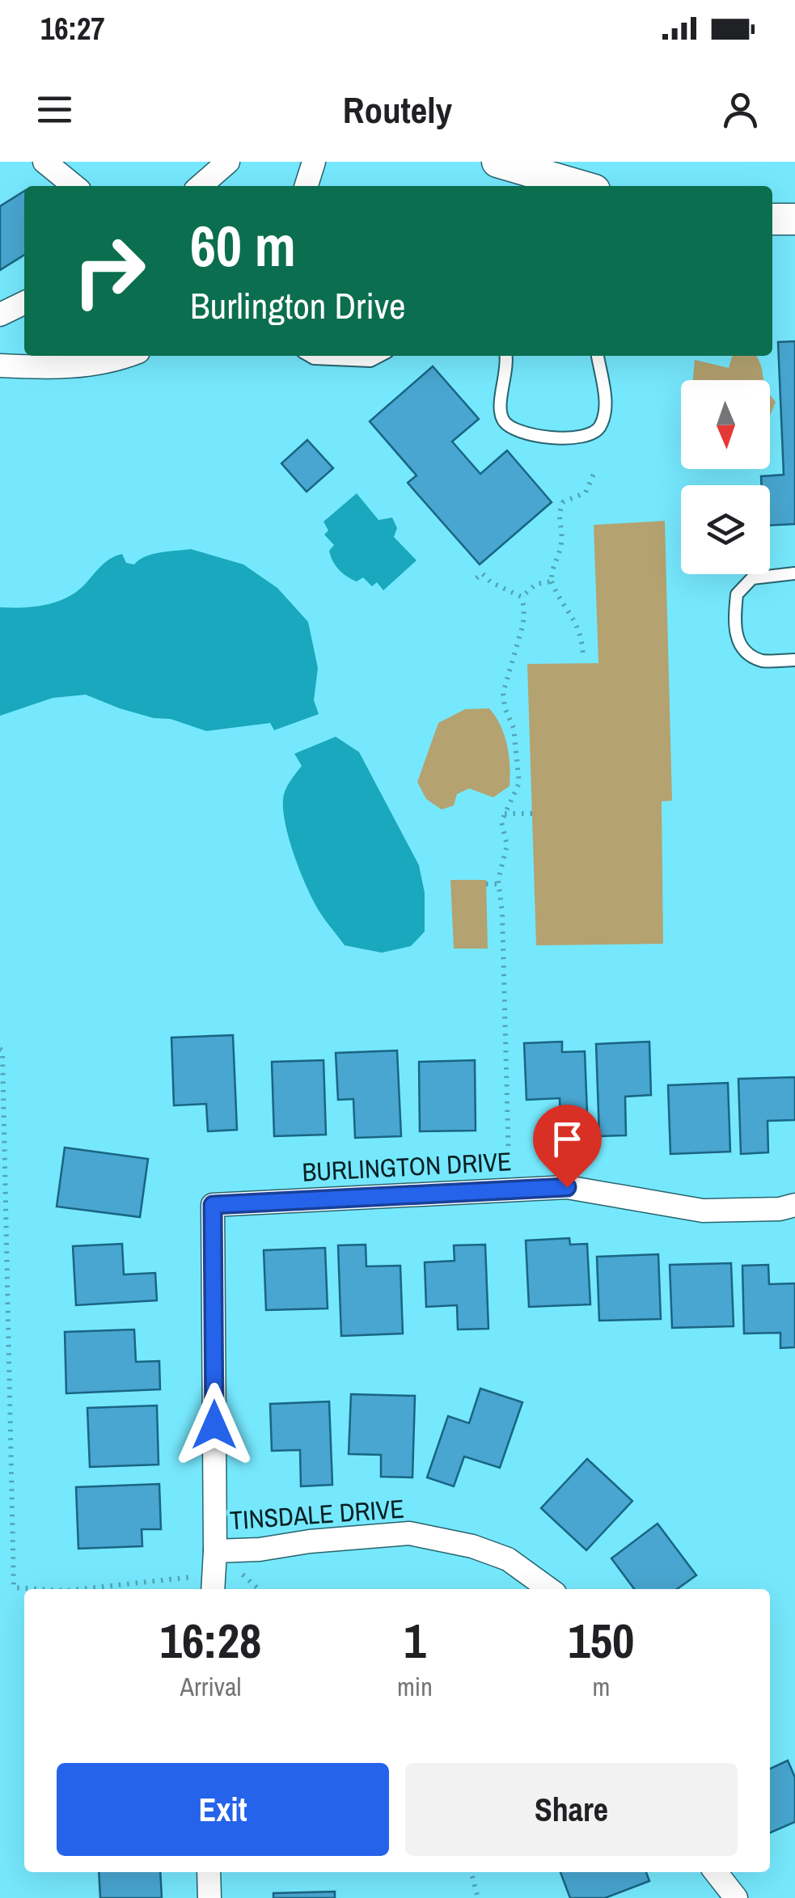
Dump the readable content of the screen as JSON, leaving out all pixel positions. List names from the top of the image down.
{
  "streets": {
    "street": ["BURLINGTON DRIVE", "TINSDALE DRIVE"]
  },
  "crossings": [
    ["BURLINGTON DRIVE", "TINSDALE DRIVE"]
  ],
  "north": "bottom",
  "page": {
    "status": "16:27",
    "header": "Routely",
    "turn": ["60 m", "Burlington Drive"],
    "eta": [
      "16:28",
      "Arrival",
      "1",
      "min",
      "150",
      "m"
    ],
    "buttons": ["Exit", "Share"]
  }
}
